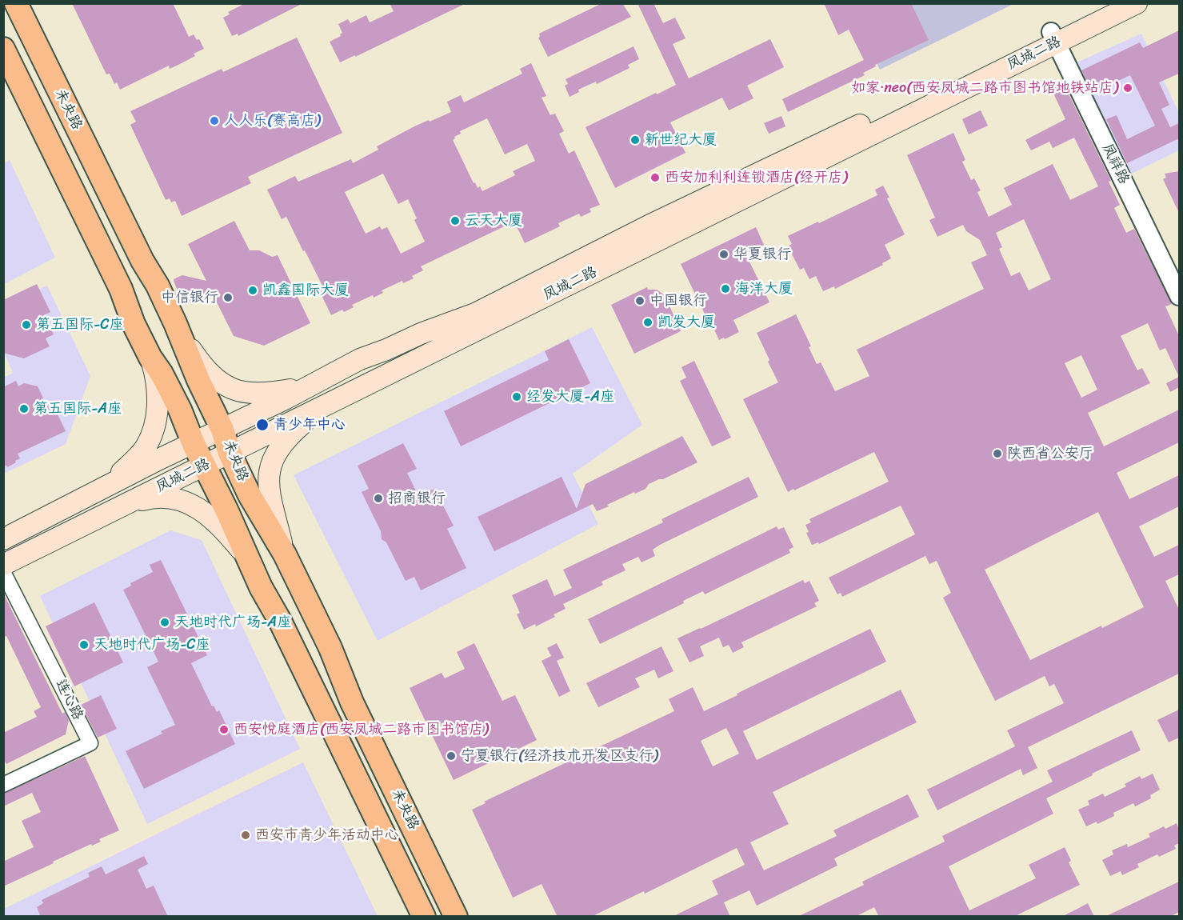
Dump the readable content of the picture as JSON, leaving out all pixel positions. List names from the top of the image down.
{
  "streets": {
    "main road": ["凤城二路", "未央路"],
    "street": ["凤祥路", "连心路"]
  },
  "crossings": [
    ["凤城二路", "未央路"],
    ["凤城二路", "凤祥路"]
  ],
  "places": [
    "如家·neo(西安凤城二路市图书馆地铁站店)",
    "人人乐(赛高店)",
    "新世纪大厦",
    "西安加利利连锁酒店(经开店)",
    "云天大厦",
    "华夏银行",
    "海洋大厦",
    "凯鑫国际大厦",
    "中信银行",
    "中国银行",
    "凯发大厦",
    "第五国际-C座",
    "经发大厦-A座",
    "第五国际-A座",
    "青少年中心",
    "陕西省公安厅",
    "招商银行",
    "天地时代广场-A座",
    "天地时代广场-C座",
    "西安悦庭酒店(西安凤城二路市图书馆店)",
    "宁夏银行(经济技术开发区支行)",
    "西安市青少年活动中心"
  ]
}
